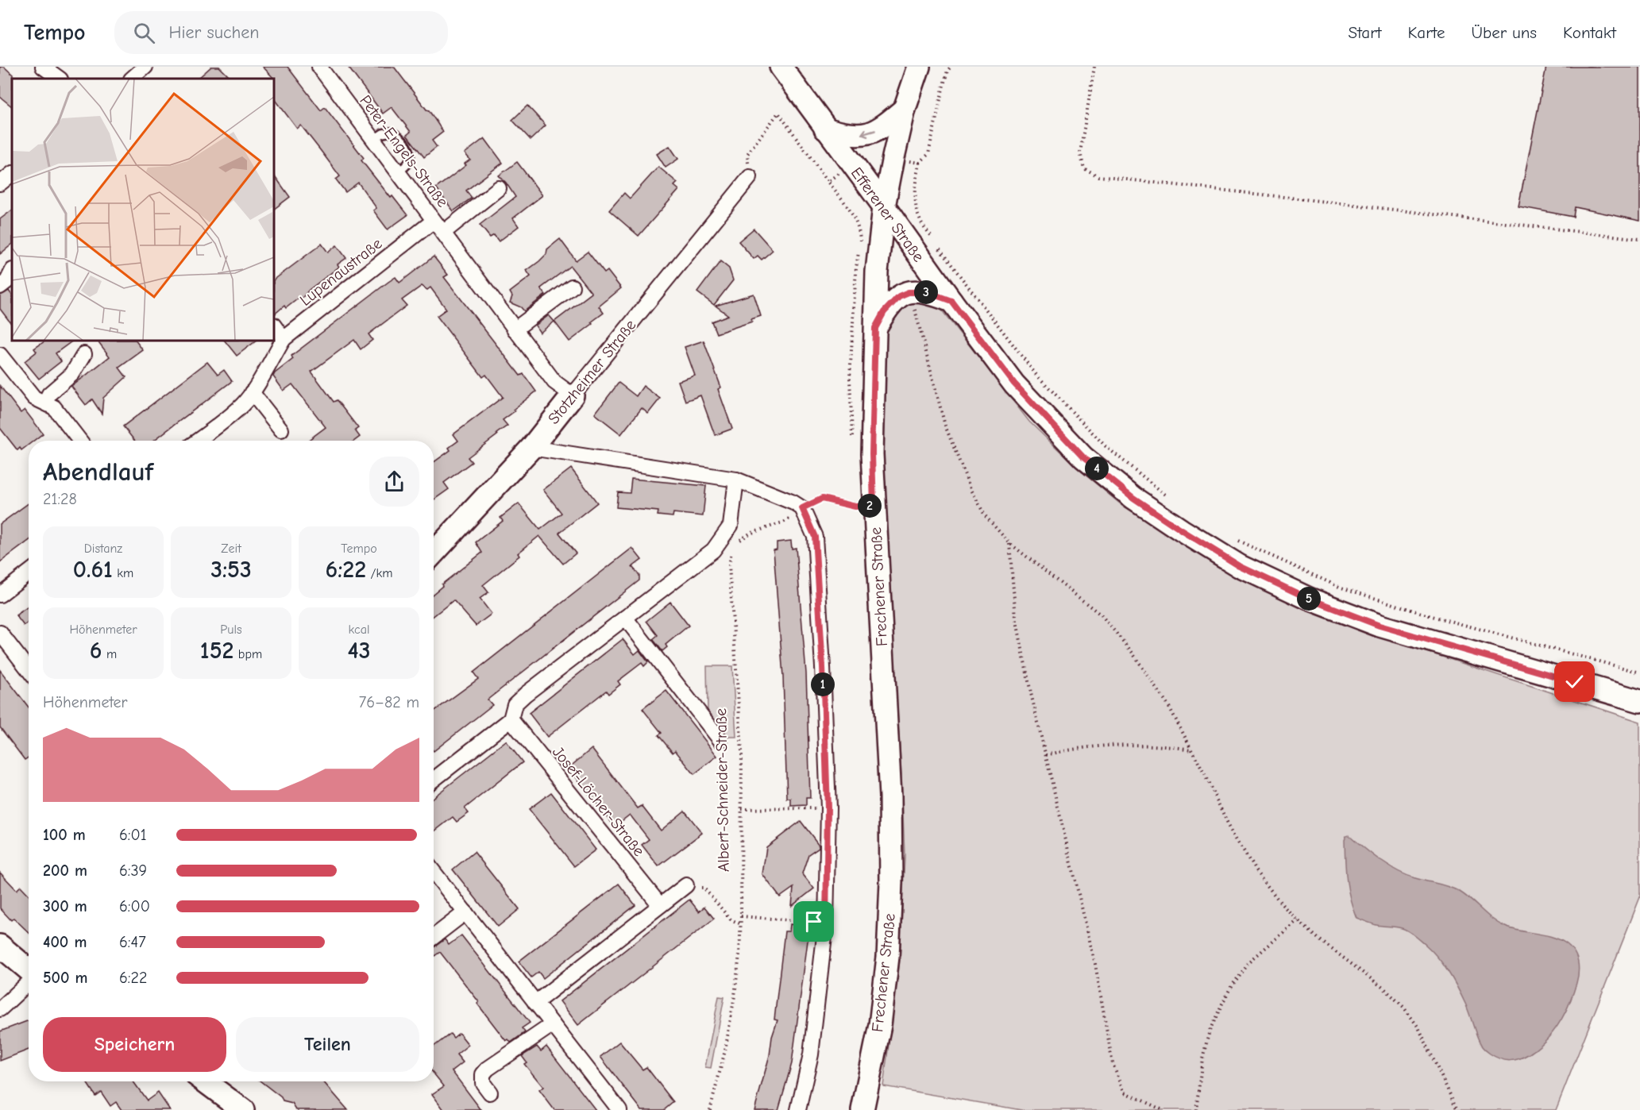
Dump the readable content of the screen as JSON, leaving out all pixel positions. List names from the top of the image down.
{
  "streets": {
    "main road": ["Efferener Straße", "Stotzheimer Straße", "Frechener Straße"],
    "street": ["Peter-Engels-Straße", "Lupenaustraße", "Josef-Löcher-Straße"],
    "path": ["Albert-Schneider-Straße"]
  },
  "crossings": [
    ["Peter-Engels-Straße", "Lupenaustraße"],
    ["Peter-Engels-Straße", "Stotzheimer Straße"],
    ["Efferener Straße", "Frechener Straße"]
  ],
  "page": {
    "header": "Tempo",
    "search": "Hier suchen",
    "nav": [
      "Start",
      "Karte",
      "Über uns",
      "Kontakt"
    ],
    "pins": [
      "3",
      "4",
      "2",
      "5",
      "1"
    ],
    "heading": ["Abendlauf", "21:28"],
    "stats": [
      ["Distanz", "0.61 km"],
      ["Zeit", "3:53"],
      ["Tempo", "6:22 /km"],
      ["Höhenmeter", "6 m"],
      ["Puls", "152 bpm"],
      ["kcal", "43"]
    ],
    "chart": ["Höhenmeter", "76–82 m"],
    "list": [
      {
        "name": "100 m",
        "note": "6:01"
      },
      {
        "name": "200 m",
        "note": "6:39"
      },
      {
        "name": "300 m",
        "note": "6:00"
      },
      {
        "name": "400 m",
        "note": "6:47"
      },
      {
        "name": "500 m",
        "note": "6:22"
      }
    ],
    "buttons": ["Speichern", "Teilen"]
  }
}
